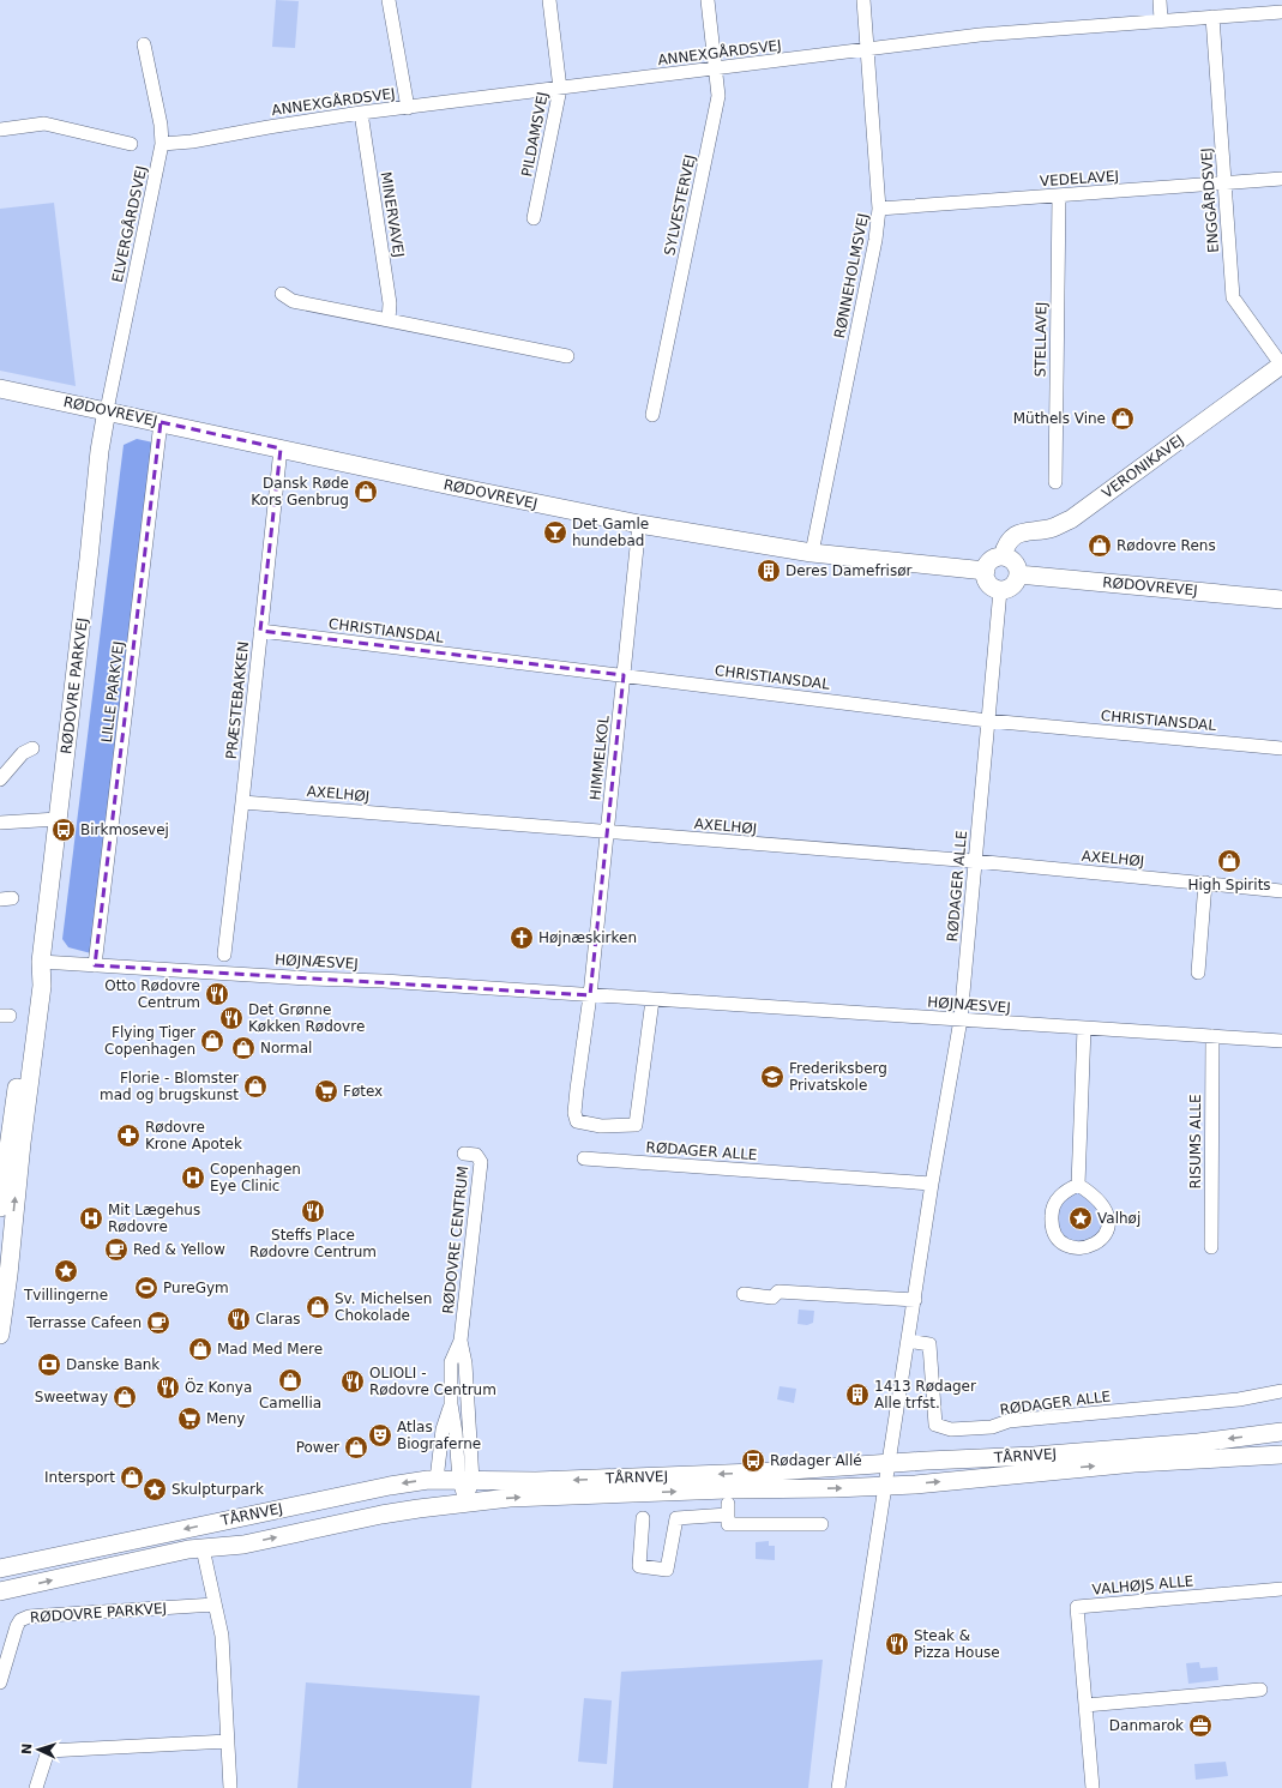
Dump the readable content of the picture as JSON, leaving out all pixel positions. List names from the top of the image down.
{
  "streets": {
    "street": [
      "ANNEXGÅRDSVEJ",
      "PILDAMSVEJ",
      "VEDELAVEJ",
      "ENGGÅRDSVEJ",
      "SYLVESTERVEJ",
      "MINERVAVEJ",
      "ELVERGÅRDSVEJ",
      "RØNNEHOLMSVEJ",
      "STELLAVEJ",
      "RØDOVREVEJ",
      "VERONIKAVEJ",
      "CHRISTIANSDAL",
      "RØDOVRE PARKVEJ",
      "LILLE PARKVEJ",
      "PRÆSTEBAKKEN",
      "HIMMELKOL",
      "AXELHØJ",
      "RØDAGER ALLE",
      "HØJNÆSVEJ",
      "RISUMS ALLE",
      "RØDOVRE CENTRUM",
      "TÅRNVEJ",
      "VALHØJS ALLE"
    ]
  },
  "crossings": [
    ["ANNEXGÅRDSVEJ", "PILDAMSVEJ"],
    ["ANNEXGÅRDSVEJ", "ENGGÅRDSVEJ"],
    ["ANNEXGÅRDSVEJ", "SYLVESTERVEJ"],
    ["ANNEXGÅRDSVEJ", "MINERVAVEJ"],
    ["ANNEXGÅRDSVEJ", "ELVERGÅRDSVEJ"],
    ["ANNEXGÅRDSVEJ", "RØNNEHOLMSVEJ"],
    ["VEDELAVEJ", "ENGGÅRDSVEJ"],
    ["VEDELAVEJ", "RØNNEHOLMSVEJ"],
    ["VEDELAVEJ", "STELLAVEJ"],
    ["ENGGÅRDSVEJ", "VERONIKAVEJ"],
    ["ELVERGÅRDSVEJ", "RØDOVREVEJ"],
    ["ELVERGÅRDSVEJ", "RØDOVRE PARKVEJ"],
    ["RØNNEHOLMSVEJ", "RØDOVREVEJ"],
    ["RØDOVREVEJ", "VERONIKAVEJ"],
    ["RØDOVREVEJ", "RØDOVRE PARKVEJ"],
    ["RØDOVREVEJ", "LILLE PARKVEJ"],
    ["RØDOVREVEJ", "PRÆSTEBAKKEN"],
    ["RØDOVREVEJ", "HIMMELKOL"],
    ["RØDOVREVEJ", "RØDAGER ALLE"],
    ["VERONIKAVEJ", "RØDAGER ALLE"],
    ["CHRISTIANSDAL", "PRÆSTEBAKKEN"],
    ["CHRISTIANSDAL", "HIMMELKOL"],
    ["CHRISTIANSDAL", "RØDAGER ALLE"],
    ["RØDOVRE PARKVEJ", "HØJNÆSVEJ"],
    ["LILLE PARKVEJ", "HØJNÆSVEJ"],
    ["PRÆSTEBAKKEN", "AXELHØJ"],
    ["HIMMELKOL", "AXELHØJ"],
    ["HIMMELKOL", "HØJNÆSVEJ"],
    ["AXELHØJ", "RØDAGER ALLE"],
    ["RØDAGER ALLE", "HØJNÆSVEJ"],
    ["RØDAGER ALLE", "TÅRNVEJ"],
    ["HØJNÆSVEJ", "RISUMS ALLE"],
    ["RØDOVRE CENTRUM", "TÅRNVEJ"]
  ],
  "places": {
    "shop": [
      "Müthels Vine",
      "Dansk Røde Kors Genbrug",
      "Rødovre Rens",
      "High Spirits",
      "Flying Tiger Copenhagen",
      "Normal",
      "Florie - Blomster mad og brugskunst",
      "Sv. Michelsen Chokolade",
      "Mad Med Mere",
      "Camellia",
      "Sweetway",
      "Power",
      "Intersport"
    ],
    "bar": ["Det Gamle hundebad"],
    "building": ["Deres Damefrisør", "1413 Rødager Alle trfst."],
    "bus stop": ["Birkmosevej", "Rødager Allé"],
    "church": ["Højnæskirken"],
    "restaurant": [
      "Otto Rødovre Centrum",
      "Det Grønne Køkken Rødovre",
      "Steffs Place Rødovre Centrum",
      "Claras",
      "OLIOLI - Rødovre Centrum",
      "Öz Konya",
      "Steak & Pizza House"
    ],
    "school or university": ["Frederiksberg Privatskole"],
    "supermarket": ["Føtex", "Meny"],
    "pharmacy": ["Rødovre Krone Apotek"],
    "hospital": ["Copenhagen Eye Clinic", "Mit Lægehus Rødovre"],
    "place": ["Valhøj", "Tvillingerne", "Skulpturpark"],
    "cafe": ["Red & Yellow", "Terrasse Cafeen"],
    "sports": ["PureGym"],
    "bank": ["Danske Bank"],
    "theatre": ["Atlas Biograferne"],
    "office": ["Danmarok"]
  },
  "north": "left"
}
